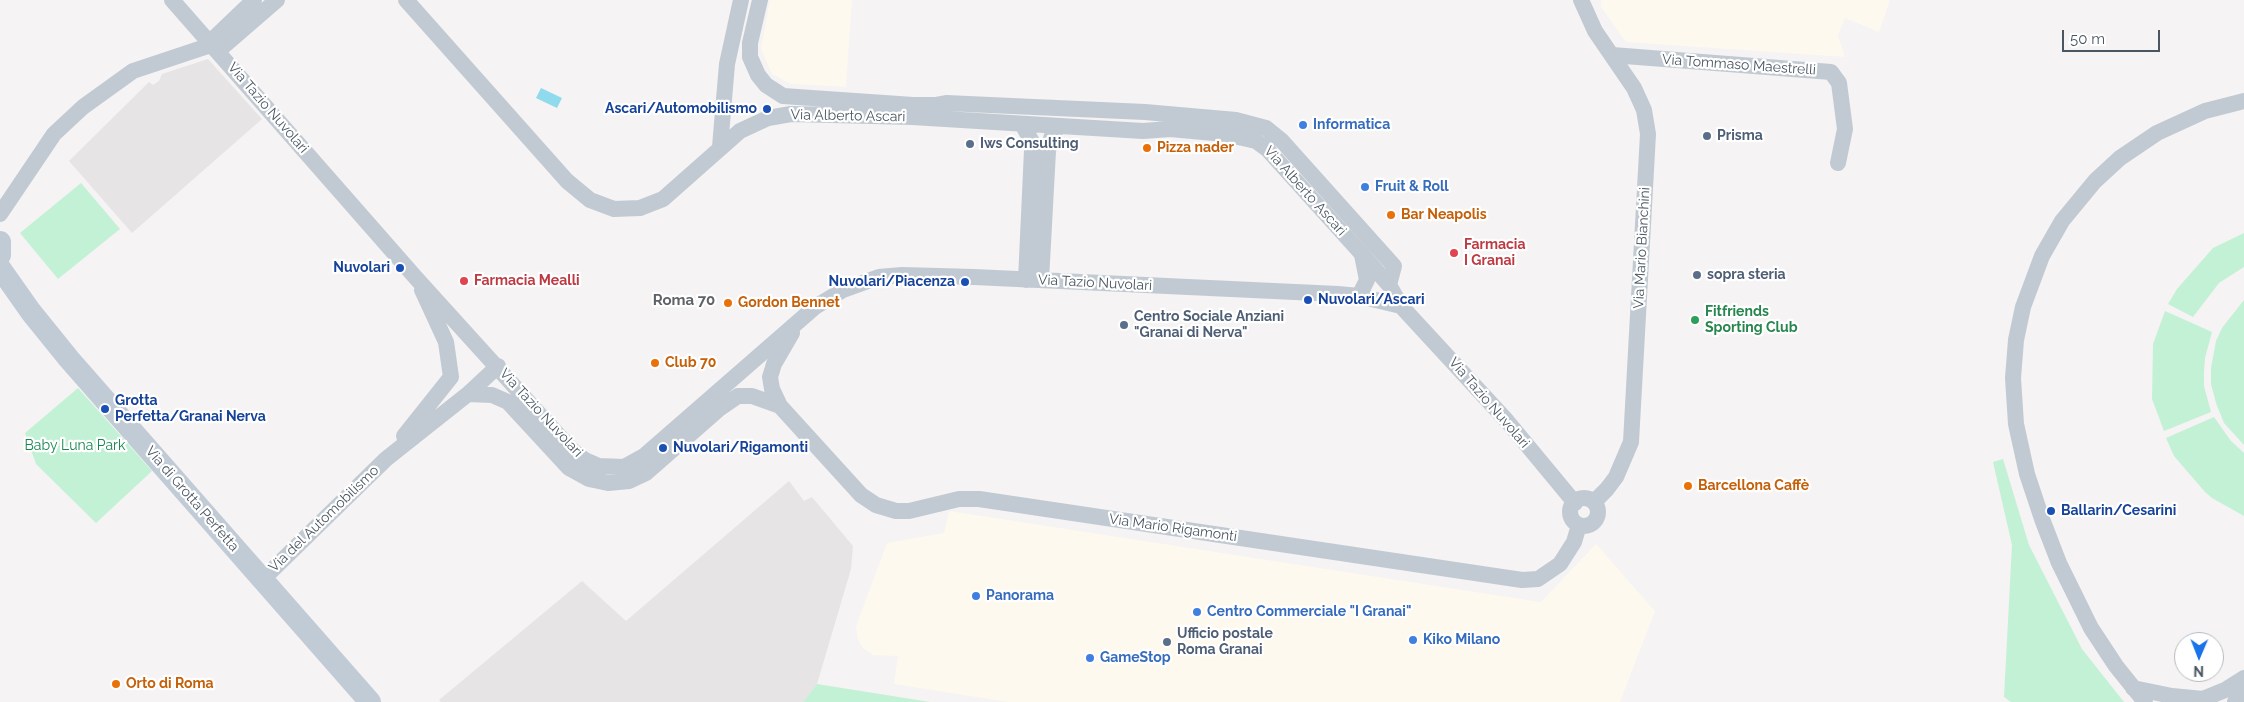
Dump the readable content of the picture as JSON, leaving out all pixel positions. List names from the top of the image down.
{
  "streets": {
    "street": [
      "Via Tommaso Maestrelli",
      "Via Tazio Nuvolari",
      "Via Alberto Ascari",
      "Via Mario Bianchini",
      "Via di Grotta Perfetta",
      "Via del Automobilismo",
      "Via Mario Rigamonti"
    ]
  },
  "crossings": [
    ["Via Tommaso Maestrelli", "Via Mario Bianchini"],
    ["Via Tazio Nuvolari", "Via Alberto Ascari"],
    ["Via Tazio Nuvolari", "Via Mario Bianchini"],
    ["Via Tazio Nuvolari", "Via del Automobilismo"],
    ["Via Tazio Nuvolari", "Via Mario Rigamonti"],
    ["Via Mario Bianchini", "Via Mario Rigamonti"],
    ["Via di Grotta Perfetta", "Via del Automobilismo"]
  ],
  "districts": ["Roma 70"],
  "parks": ["Baby Luna Park"],
  "places": [
    "Ascari/Automobilismo",
    "Informatica",
    "Prisma",
    "Iws Consulting",
    "Pizza nader",
    "Fruit & Roll",
    "Bar Neapolis",
    "Farmacia I Granai",
    "Nuvolari",
    "sopra steria",
    "Farmacia Mealli",
    "Nuvolari/Piacenza",
    "Nuvolari/Ascari",
    "Gordon Bennet",
    "Fitfriends Sporting Club",
    "Centro Sociale Anziani \"Granai di Nerva\"",
    "Club 70",
    "Grotta Perfetta/Granai Nerva",
    "Nuvolari/Rigamonti",
    "Barcellona Caffè",
    "Ballarin/Cesarini",
    "Panorama",
    "Centro Commerciale \"I Granai\"",
    "Kiko Milano",
    "Ufficio postale Roma Granai",
    "GameStop",
    "Orto di Roma"
  ],
  "scale_bar": "50 m",
  "north": "bottom"
}
